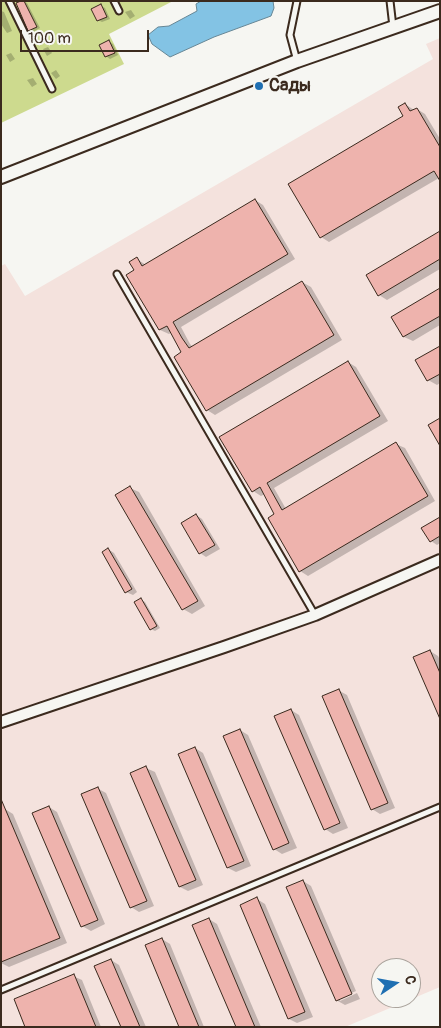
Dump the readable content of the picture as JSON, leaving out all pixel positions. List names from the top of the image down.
{
  "places": ["Сады"],
  "scale_bar": "100 m",
  "north": "right"
}
